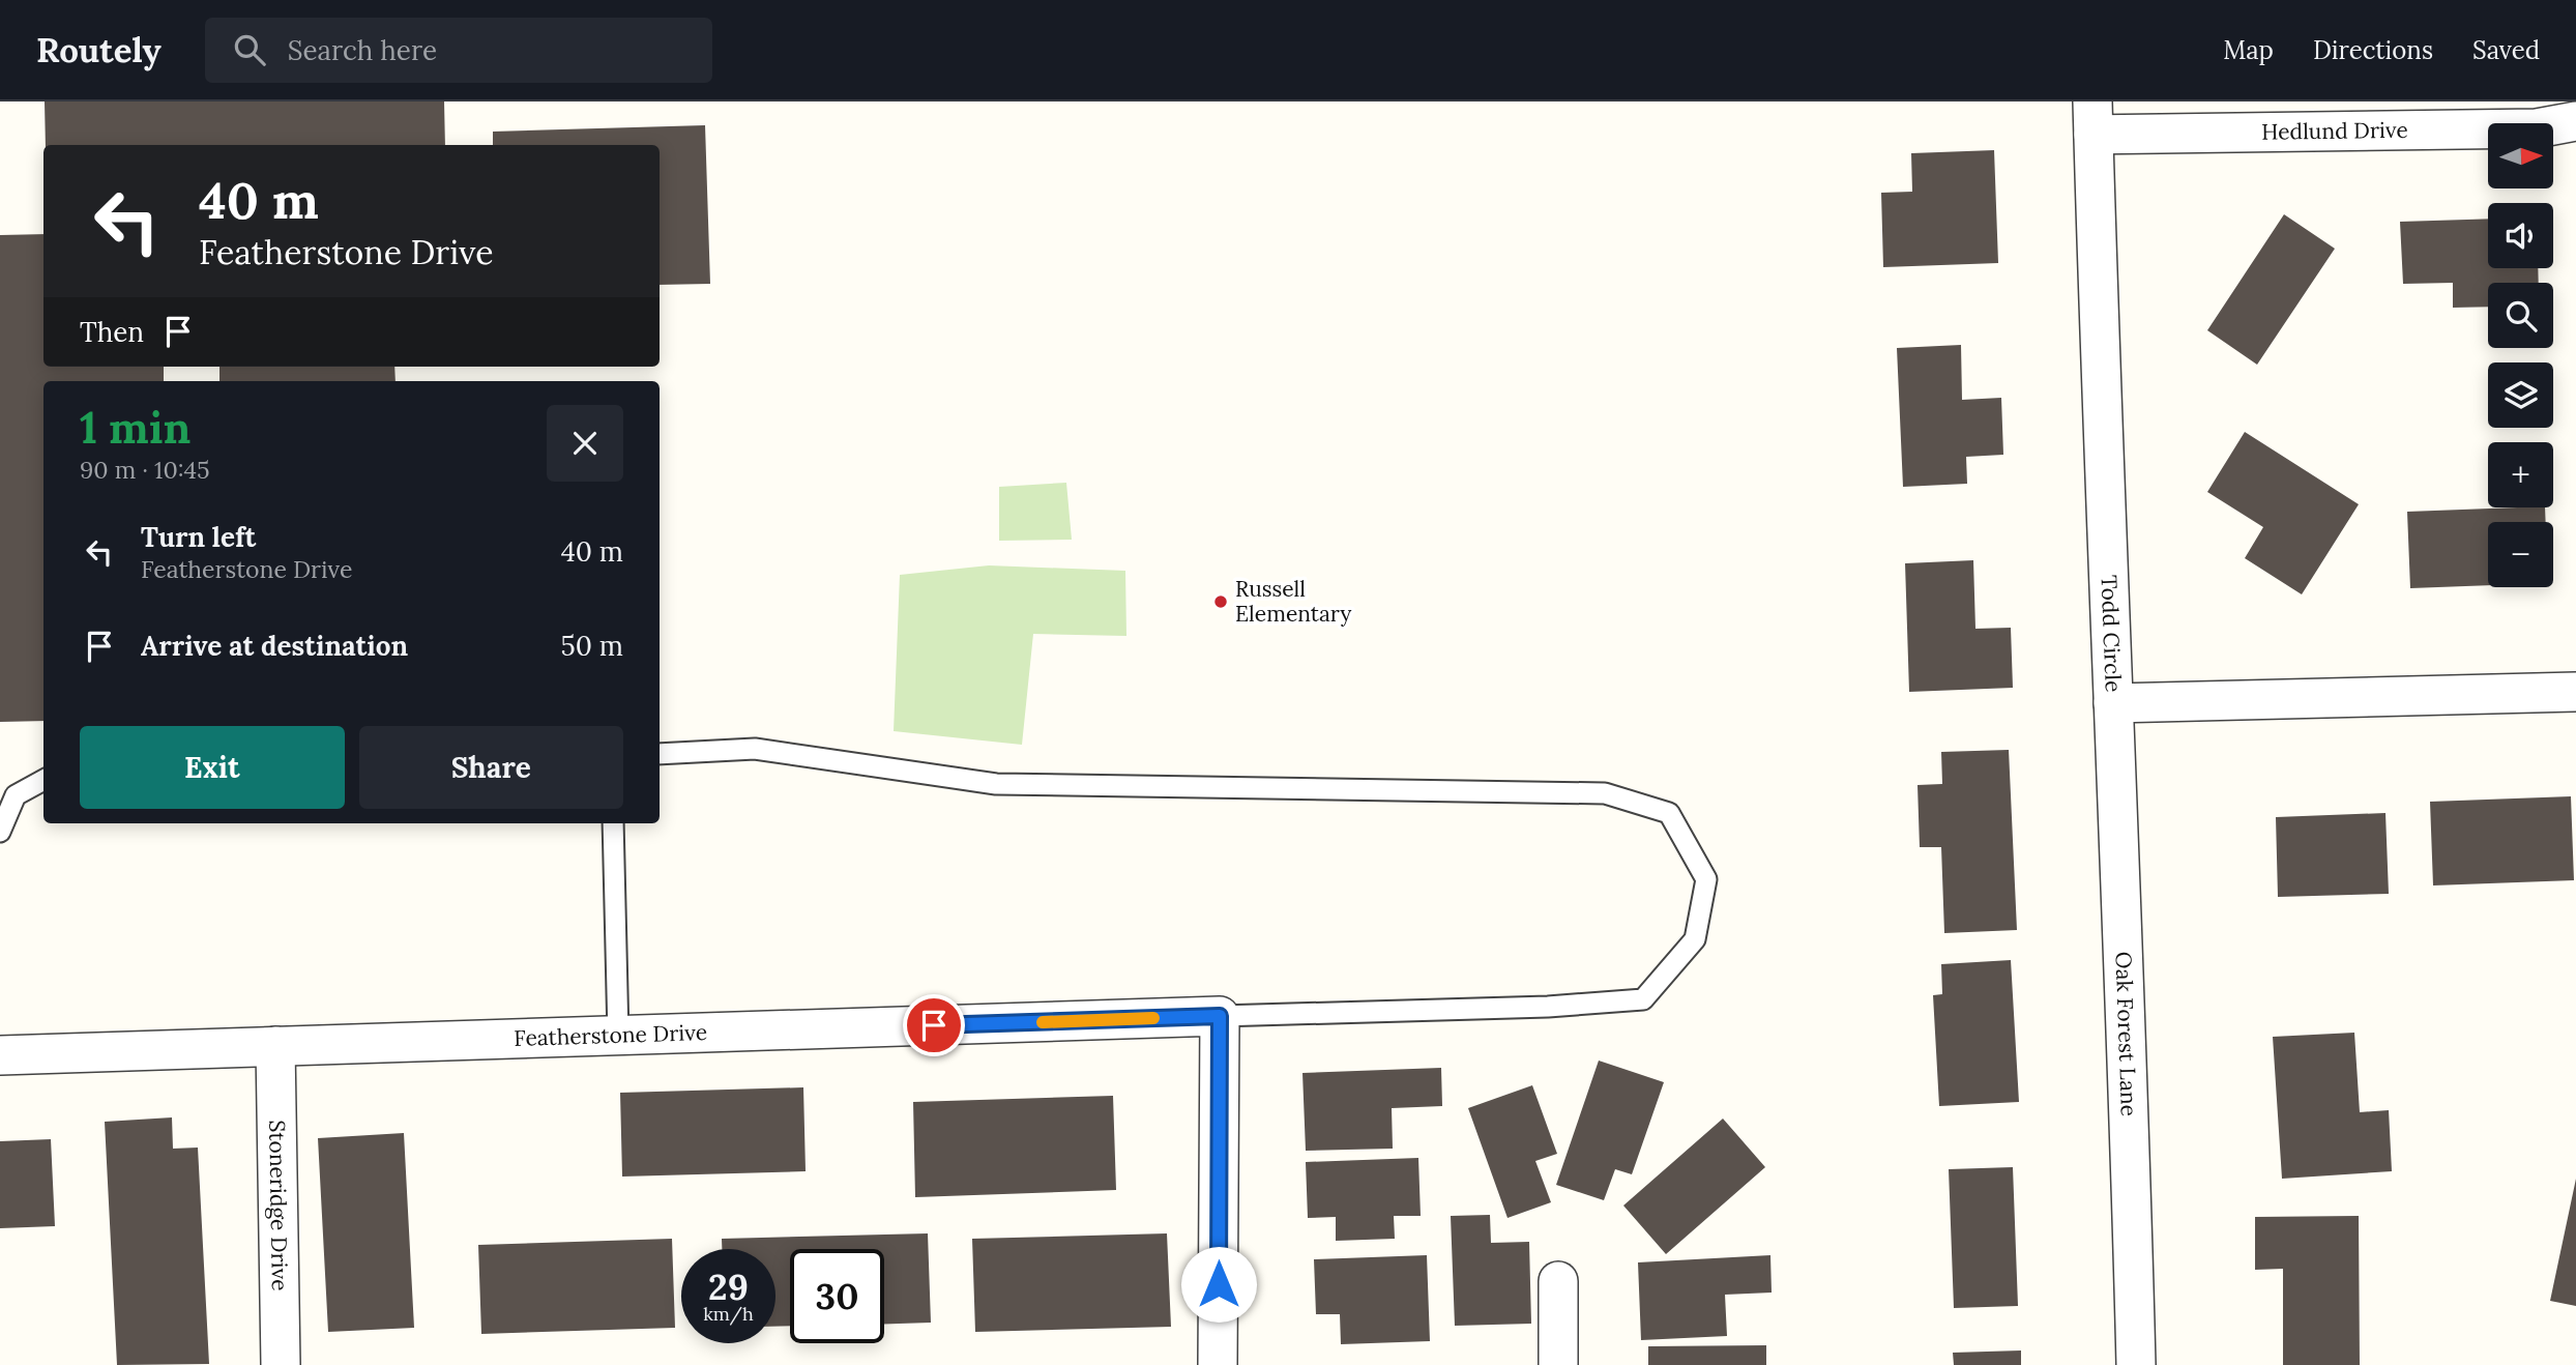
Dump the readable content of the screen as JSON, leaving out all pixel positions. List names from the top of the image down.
{
  "streets": {
    "street": [
      "Hedlund Drive",
      "Todd Circle",
      "Oak Forest Lane",
      "Featherstone Drive",
      "Stoneridge Drive"
    ]
  },
  "crossings": [
    ["Hedlund Drive", "Todd Circle"],
    ["Todd Circle", "Oak Forest Lane"],
    ["Featherstone Drive", "Stoneridge Drive"]
  ],
  "places": ["Russell Elementary"],
  "north": "right",
  "page": {
    "header": "Routely",
    "search": "Search here",
    "nav": ["Map", "Directions", "Saved"],
    "map_buttons": ["+", "−"],
    "turn": ["40 m", "Featherstone Drive"],
    "then": "Then",
    "heading": ["1 min", "90 m · 10:45"],
    "list": [
      {
        "name": "Turn left",
        "note": "Featherstone Drive",
        "value": "40 m"
      },
      {
        "name": "Arrive at destination",
        "value": "50 m"
      }
    ],
    "buttons": ["Exit", "Share"],
    "speed": "29 km/h",
    "limit": "30"
  }
}
